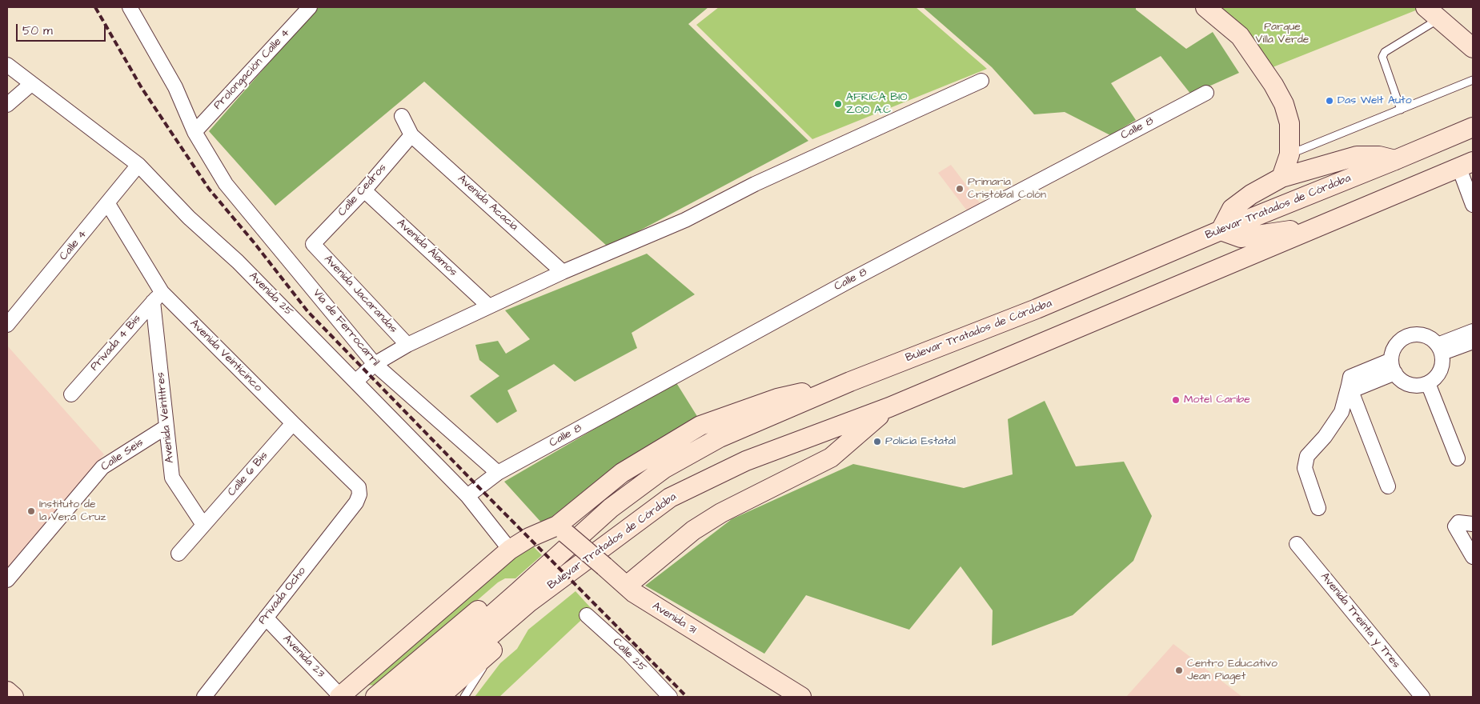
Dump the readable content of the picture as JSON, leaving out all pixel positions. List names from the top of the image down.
{
  "streets": {
    "main road": ["Bulevar Tratados de Córdoba", "Avenida 31"],
    "street": [
      "Prolongación Calle 4",
      "Calle 8",
      "Calle Cedros",
      "Avenida Acacia",
      "Calle 4",
      "Avenida Álamos",
      "Avenida 25",
      "Avenida Jacarandas",
      "Vía de Ferrocarril",
      "Privada 4 Bis",
      "Avenida Veinticinco",
      "Avenida Veintitres",
      "Calle Seis",
      "Calle 6 Bis",
      "Privada Ocho",
      "Avenida Treinta y Tres",
      "Calle 25",
      "Avenida 23"
    ]
  },
  "crossings": [
    ["Prolongación Calle 4", "Vía de Ferrocarril"],
    ["Calle 8", "Vía de Ferrocarril"],
    ["Calle Cedros", "Avenida Acacia"],
    ["Calle Cedros", "Avenida Álamos"],
    ["Calle Cedros", "Avenida Jacarandas"],
    ["Calle 4", "Avenida 25"],
    ["Calle 4", "Avenida Veinticinco"],
    ["Privada 4 Bis", "Avenida Veinticinco"],
    ["Privada 4 Bis", "Avenida Veintitres"],
    ["Avenida Veinticinco", "Avenida Veintitres"],
    ["Avenida Veinticinco", "Calle 6 Bis"],
    ["Avenida Veinticinco", "Privada Ocho"],
    ["Avenida Veintitres", "Calle Seis"],
    ["Avenida Veintitres", "Calle 6 Bis"],
    ["Privada Ocho", "Avenida 23"]
  ],
  "parks": ["Parque Villa Verde"],
  "places": [
    "Das Welt Auto",
    "AFRICA BIO ZOO A.C",
    "Primaria Cristóbal Colón",
    "Motel Caribe",
    "Policía Estatal",
    "Instituto de la Vera Cruz",
    "Centro Educativo Jean Piaget"
  ],
  "scale_bar": "50 m"
}
